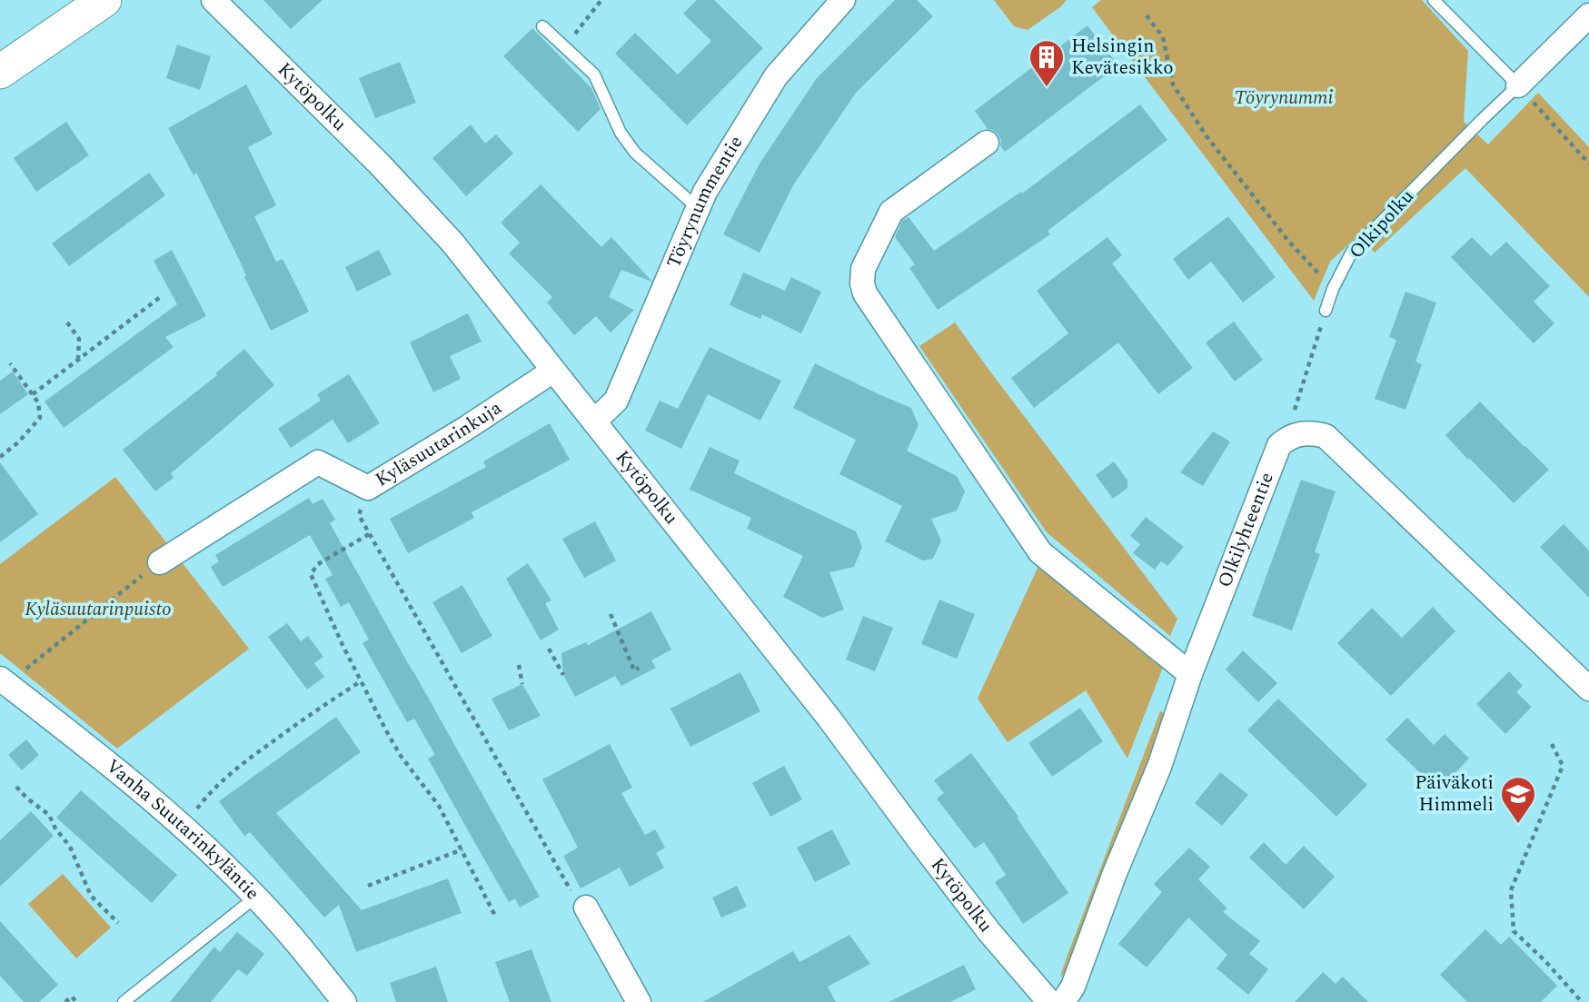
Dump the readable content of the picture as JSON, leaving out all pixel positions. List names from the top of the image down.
{
  "streets": {
    "street": [
      "Kytöpolku",
      "Töyrynummentie",
      "Kyläsuutarinkuja",
      "Olkilyhteentie",
      "Vanha Suutarinkyläntie"
    ],
    "lane": ["Olkipolku"]
  },
  "crossings": [
    ["Kytöpolku", "Töyrynummentie"],
    ["Kytöpolku", "Kyläsuutarinkuja"]
  ],
  "parks": ["Töyrynummi", "Kyläsuutarinpuisto"],
  "places": {
    "building": ["Helsingin Kevätesikko"],
    "school or university": ["Päiväkoti Himmeli"]
  }
}
